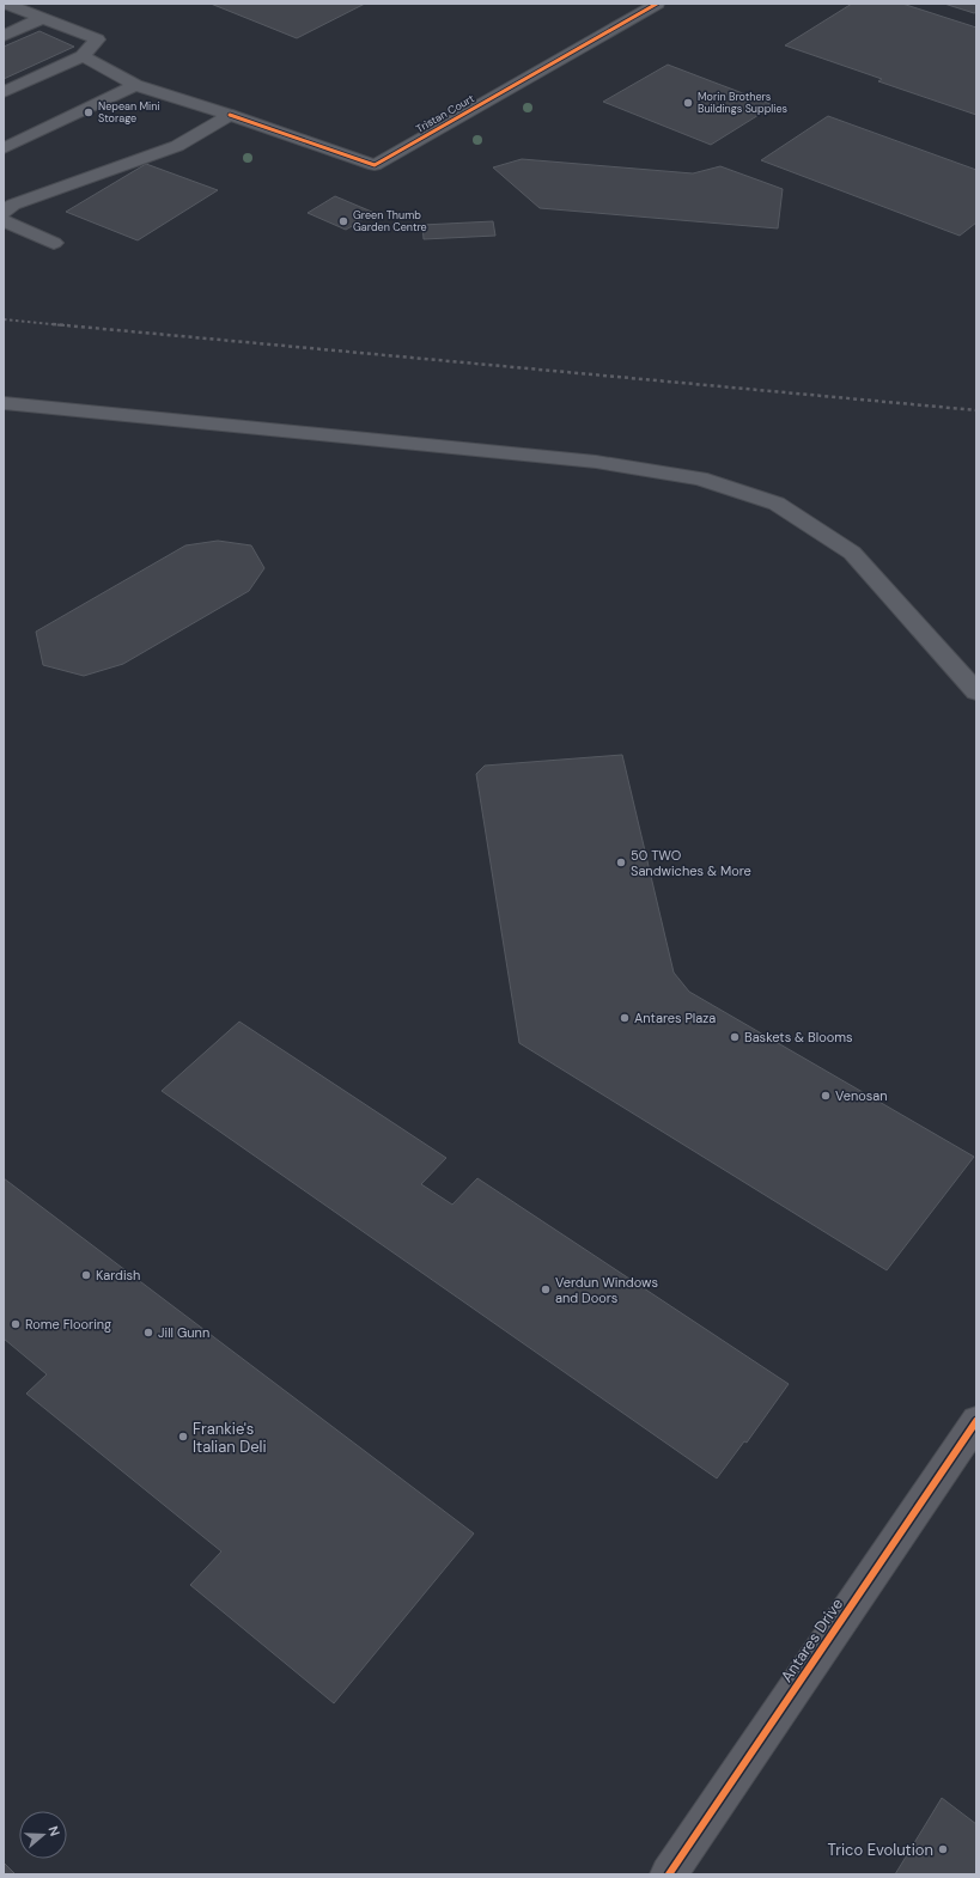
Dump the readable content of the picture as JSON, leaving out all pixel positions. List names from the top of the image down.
{
  "streets": {
    "street": ["Tristan Court", "Antares Drive"]
  },
  "places": [
    "Morin Brothers Buildings Supplies",
    "Nepean Mini Storage",
    "Green Thumb Garden Centre",
    "50 TWO Sandwiches & More",
    "Antares Plaza",
    "Baskets & Blooms",
    "Venosan",
    "Kardish",
    "Verdun Windows and Doors",
    "Rome Flooring",
    "Jill Gunn",
    "Frankie's Italian Deli",
    "Trico Evolution"
  ],
  "north": "right"
}
